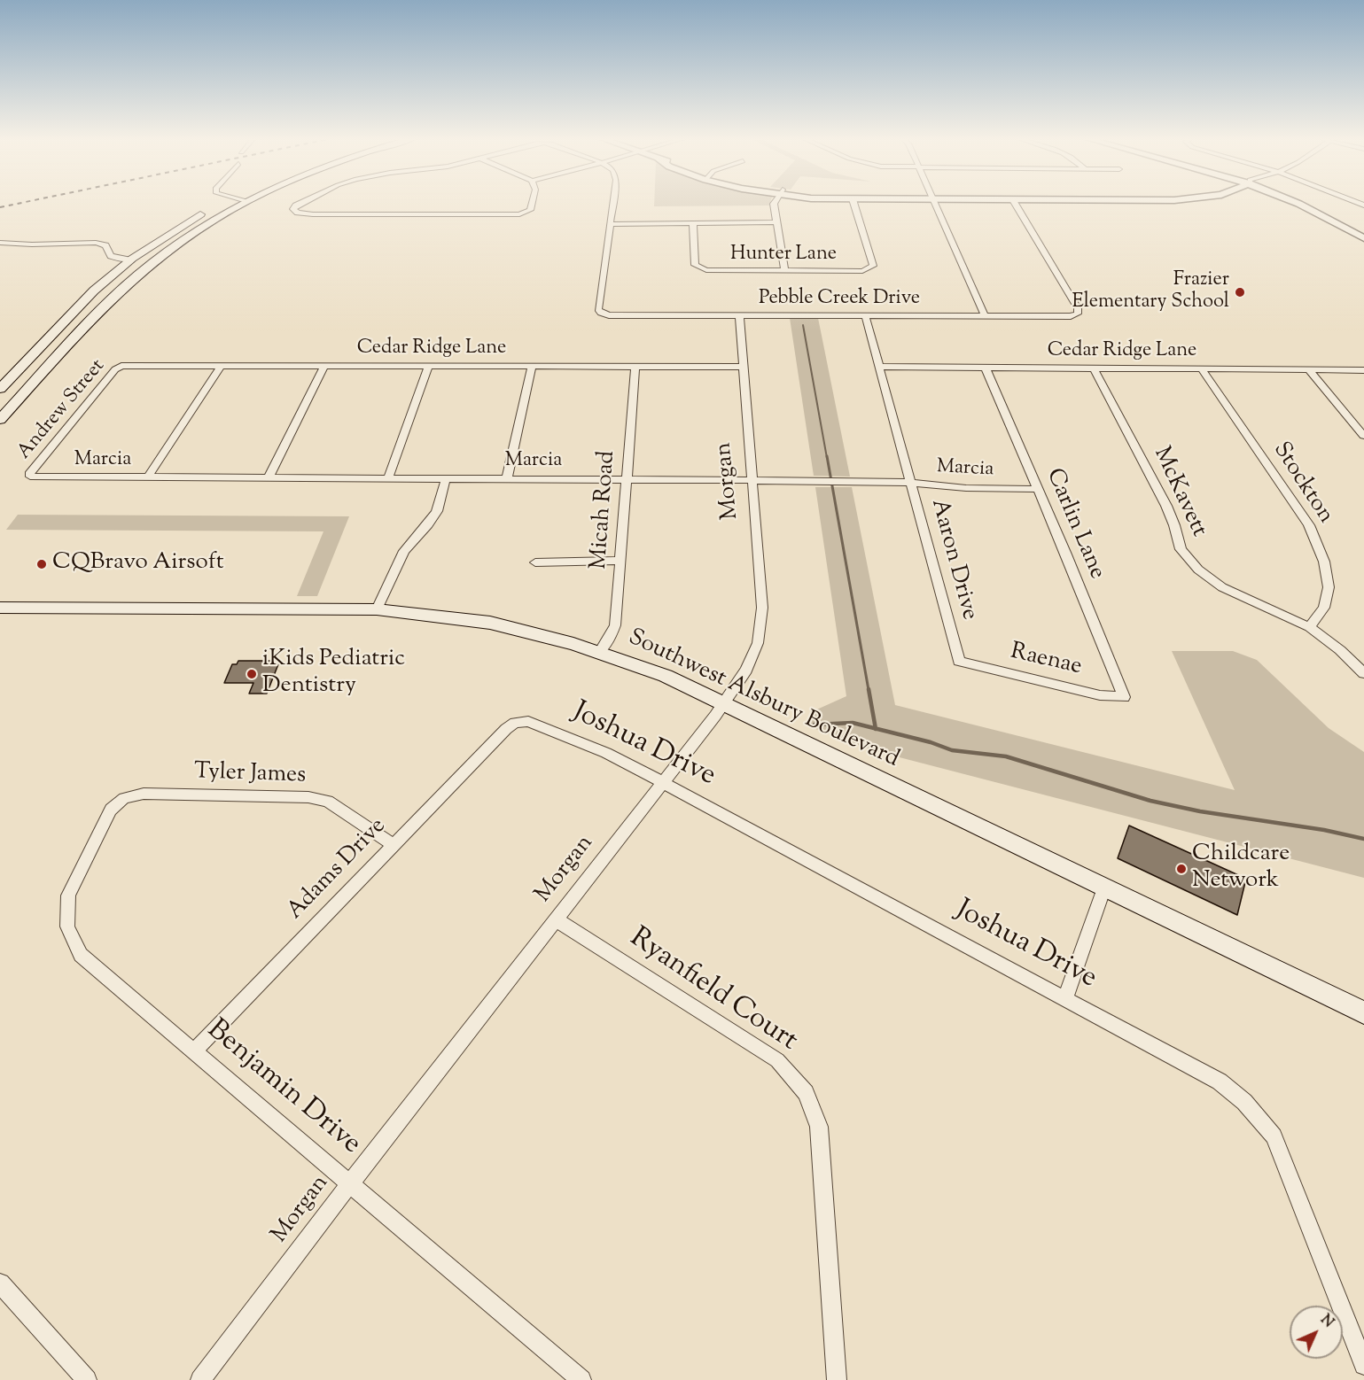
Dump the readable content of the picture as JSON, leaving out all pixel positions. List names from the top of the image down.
{
  "streets": {
    "main road": ["Southwest Alsbury Boulevard"],
    "street": [
      "Hunter Lane",
      "Pebble Creek Drive",
      "Cedar Ridge Lane",
      "Andrew Street",
      "Marcia",
      "Morgan",
      "Stockton",
      "McKavett",
      "Micah Road",
      "Carlin Lane",
      "Aaron Drive",
      "Raenae",
      "Joshua Drive",
      "Tyler James",
      "Adams Drive",
      "Ryanfield Court",
      "Benjamin Drive"
    ]
  },
  "crossings": [
    ["Pebble Creek Drive", "Morgan"],
    ["Pebble Creek Drive", "Aaron Drive"],
    ["Cedar Ridge Lane", "Andrew Street"],
    ["Cedar Ridge Lane", "Morgan"],
    ["Cedar Ridge Lane", "Stockton"],
    ["Cedar Ridge Lane", "McKavett"],
    ["Cedar Ridge Lane", "Micah Road"],
    ["Cedar Ridge Lane", "Carlin Lane"],
    ["Cedar Ridge Lane", "Aaron Drive"],
    ["Andrew Street", "Marcia"],
    ["Marcia", "Morgan"],
    ["Marcia", "Micah Road"],
    ["Marcia", "Carlin Lane"],
    ["Marcia", "Aaron Drive"],
    ["Morgan", "Southwest Alsbury Boulevard"],
    ["Morgan", "Joshua Drive"],
    ["Morgan", "Ryanfield Court"],
    ["Morgan", "Benjamin Drive"],
    ["Stockton", "McKavett"],
    ["Micah Road", "Southwest Alsbury Boulevard"],
    ["Carlin Lane", "Raenae"],
    ["Aaron Drive", "Raenae"],
    ["Joshua Drive", "Adams Drive"],
    ["Tyler James", "Adams Drive"],
    ["Tyler James", "Benjamin Drive"],
    ["Adams Drive", "Benjamin Drive"]
  ],
  "places": [
    "Frazier Elementary School",
    "CQBravo Airsoft",
    "iKids Pediatric Dentistry",
    "Childcare Network"
  ],
  "north": "top right"
}
